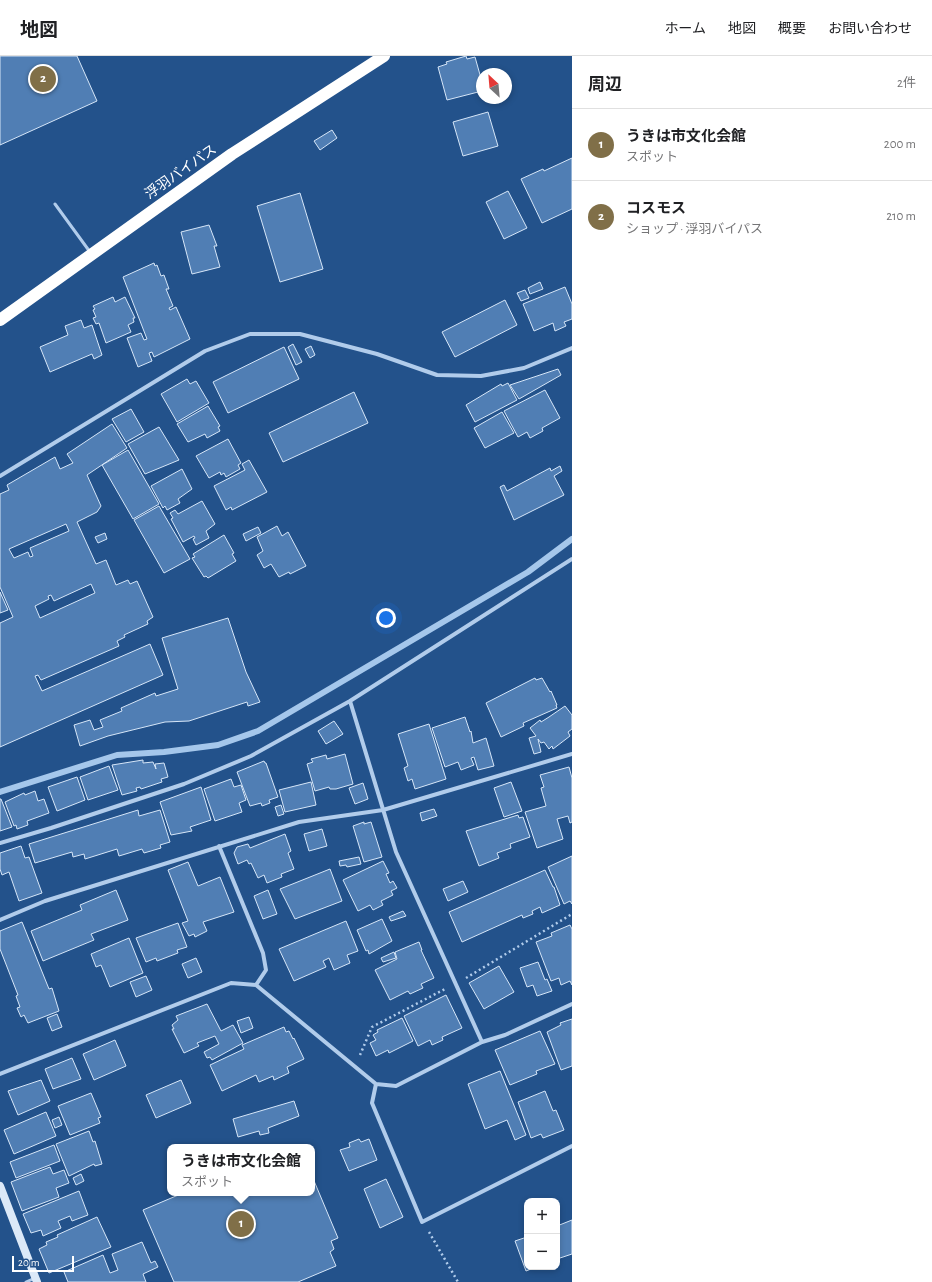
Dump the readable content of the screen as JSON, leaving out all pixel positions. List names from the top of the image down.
{
  "streets": {
    "highway": ["浮羽バイパス"]
  },
  "scale_bar": "20 m",
  "north": "top left",
  "page": {
    "header": "地図",
    "nav": [
      "ホーム",
      "地図",
      "概要",
      "お問い合わせ"
    ],
    "heading": ["周辺", "2件"],
    "pins": ["2", "1"],
    "list": [
      {
        "mark": "1",
        "name": "うきは市文化会館",
        "note": "スポット",
        "value": "200 m"
      },
      {
        "mark": "2",
        "name": "コスモス",
        "note": "ショップ · 浮羽バイパス",
        "value": "210 m"
      }
    ],
    "popup": ["うきは市文化会館", "スポット"],
    "map_buttons": ["+", "−"],
    "scale": "20 m"
  }
}
